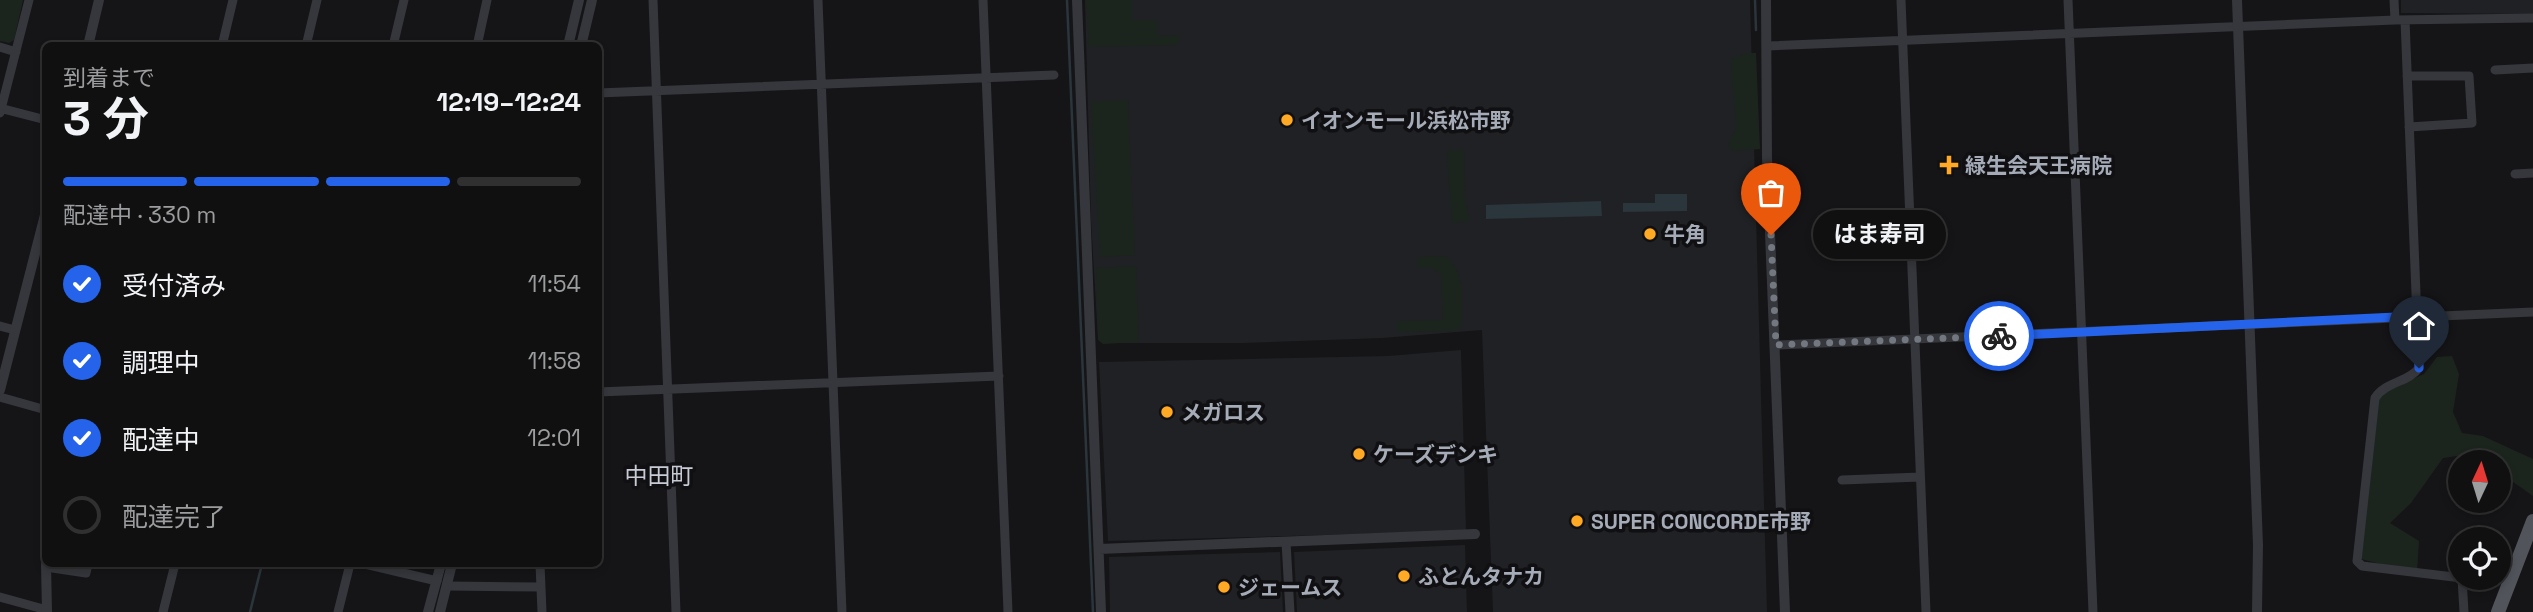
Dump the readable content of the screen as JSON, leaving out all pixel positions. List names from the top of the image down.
{
  "districts": ["中田町"],
  "places": {
    "other": [
      "イオンモール浜松市野",
      "牛角",
      "はま寿司",
      "メガロス",
      "ケーズデンキ",
      "SUPER CONCORDE市野",
      "ふとんタナカ",
      "ジェームス"
    ],
    "health": ["緑生会天王病院"]
  },
  "north": "top",
  "page": {
    "heading": ["3 分", "到着まで", "12:19–12:24"],
    "bar": "配達中 · 330 m",
    "bubble": "はま寿司",
    "list": [
      ["受付済み", "11:54"],
      ["調理中", "11:58"],
      ["配達中", "12:01"],
      "配達完了"
    ]
  }
}
